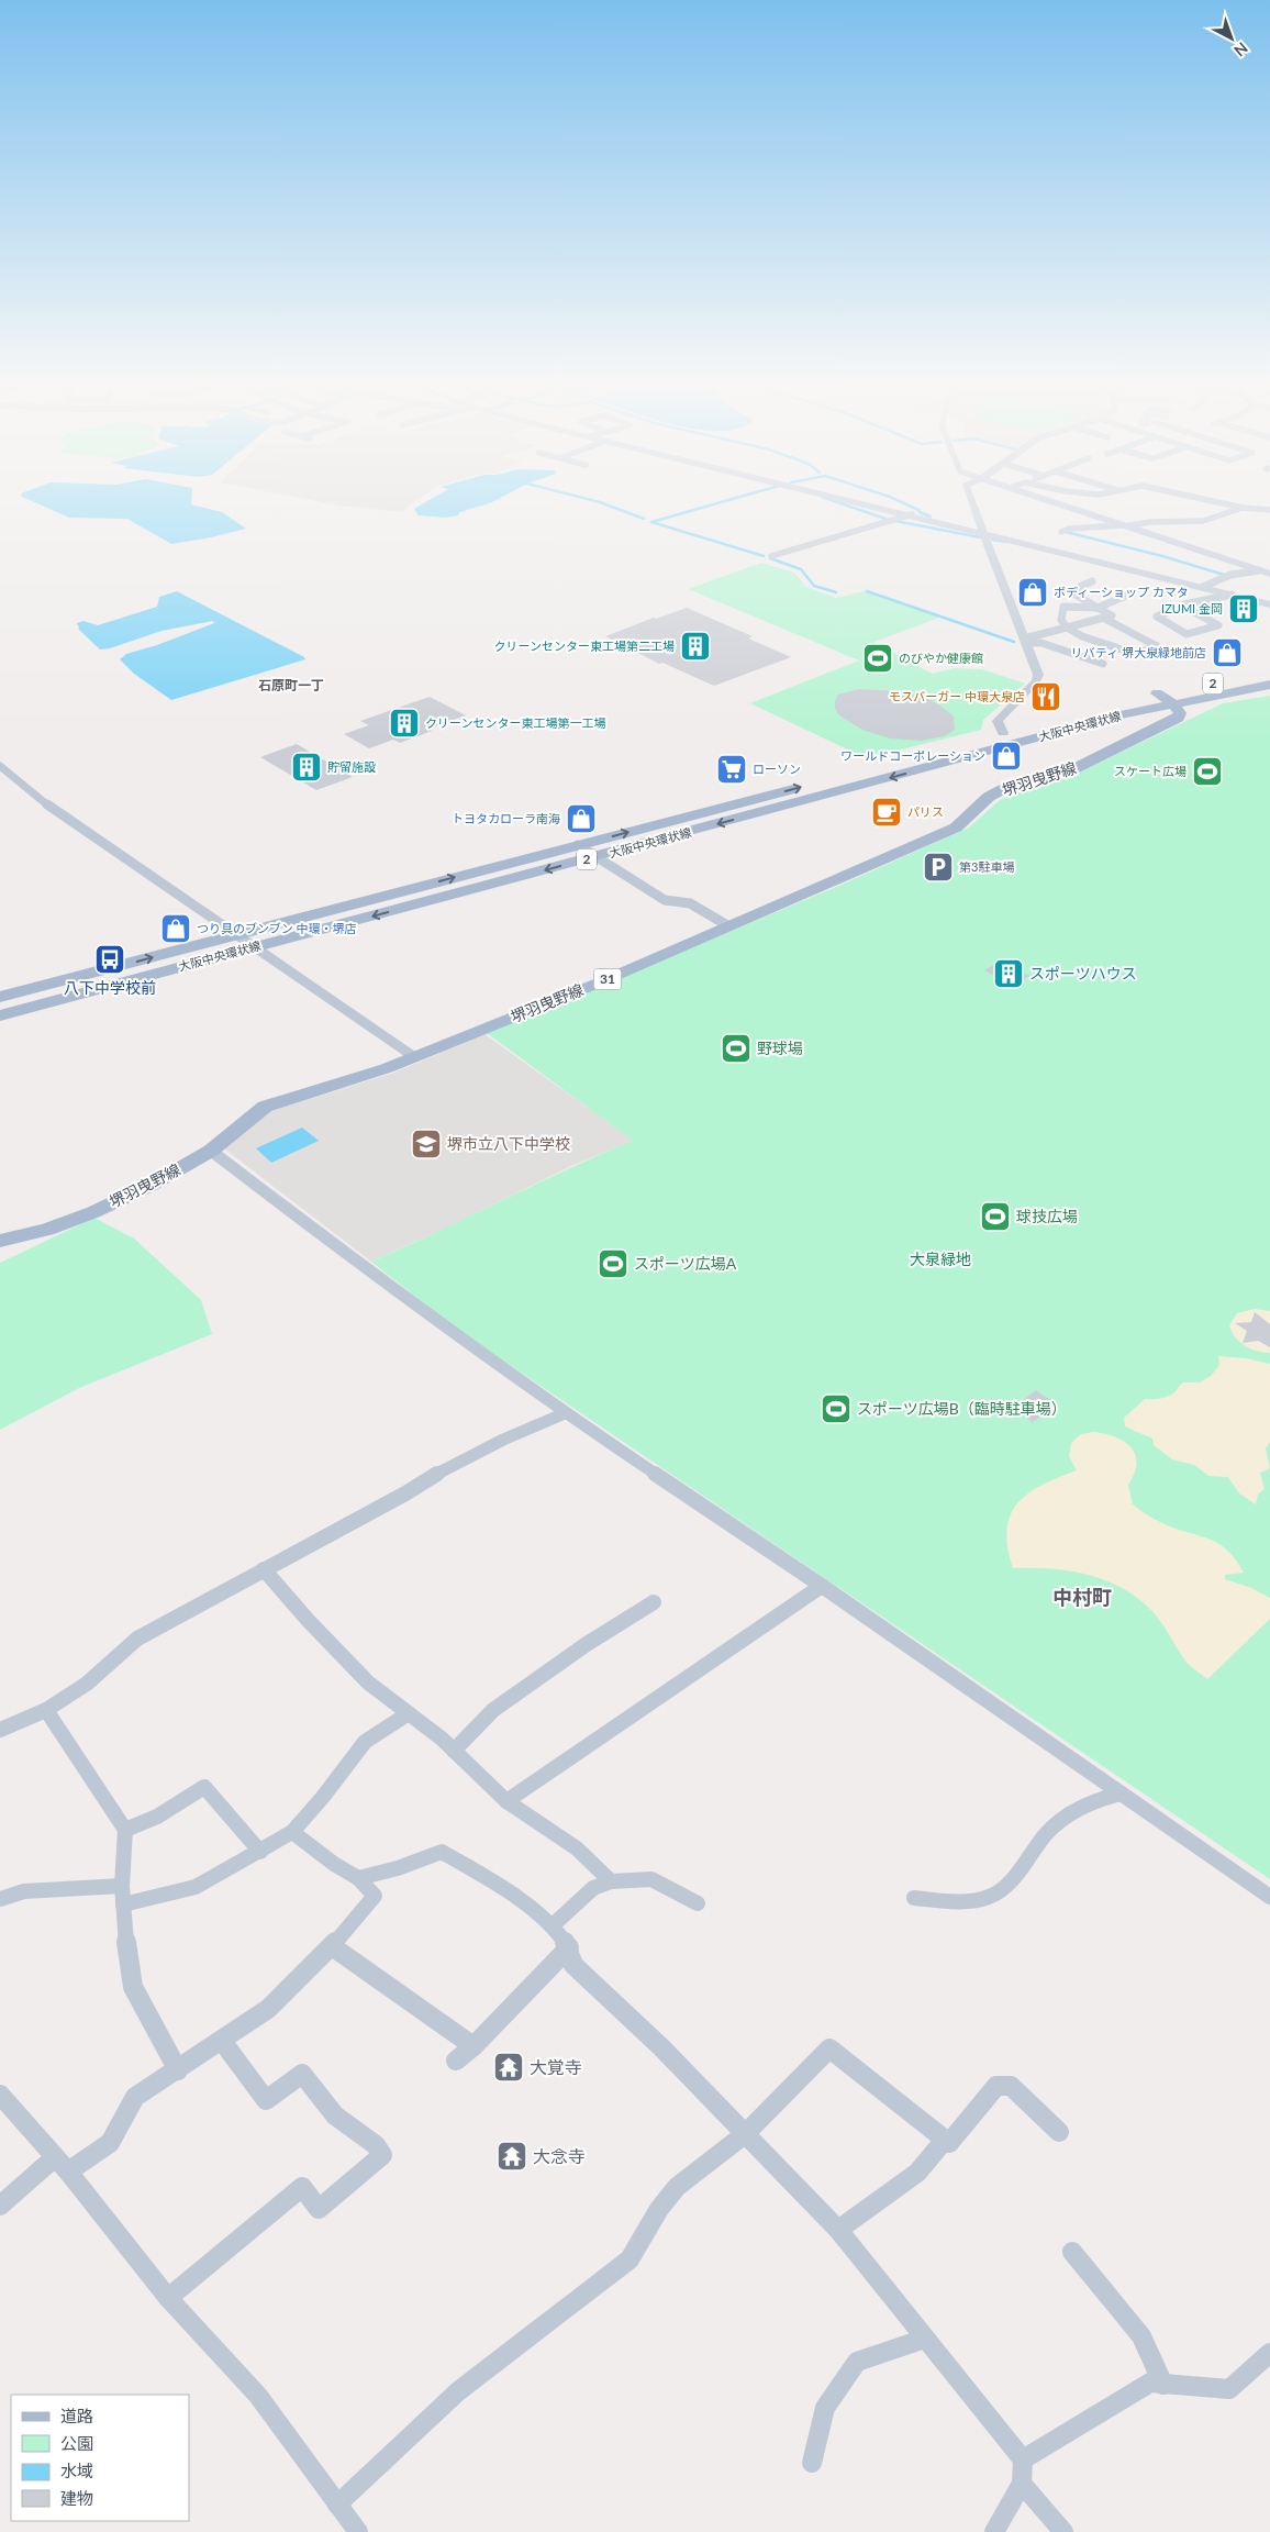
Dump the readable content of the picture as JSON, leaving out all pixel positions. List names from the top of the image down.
{
  "streets": {
    "main road": [
      "2",
      "大阪中央環状線",
      "堺羽曳野線",
      "31"
    ]
  },
  "crossings": [
    ["大阪中央環状線", "堺羽曳野線"]
  ],
  "districts": ["石原町一丁", "中村町"],
  "parks": ["大泉緑地"],
  "places": {
    "shop": [
      "ボディーショップ カマタ",
      "リバティ 堺大泉緑地前店",
      "ワールドコーポレーション",
      "トヨタカローラ南海",
      "つり具のブンブン 中環・堺店"
    ],
    "building": [
      "IZUMI 金岡",
      "クリーンセンター東工場第二工場",
      "クリーンセンター東工場第一工場",
      "貯留施設",
      "スポーツハウス"
    ],
    "sports": [
      "のびやか健康館",
      "スケート広場",
      "野球場",
      "球技広場",
      "スポーツ広場A",
      "スポーツ広場B（臨時駐車場）"
    ],
    "restaurant": ["モスバーガー 中環大泉店"],
    "supermarket": ["ローソン"],
    "cafe": ["パリス"],
    "parking": ["第3駐車場"],
    "bus stop": ["八下中学校前"],
    "school or university": ["堺市立八下中学校"],
    "temple": ["大覚寺", "大念寺"]
  },
  "legend": [
    "道路",
    "公園",
    "水域",
    "建物"
  ],
  "north": "bottom right"
}
